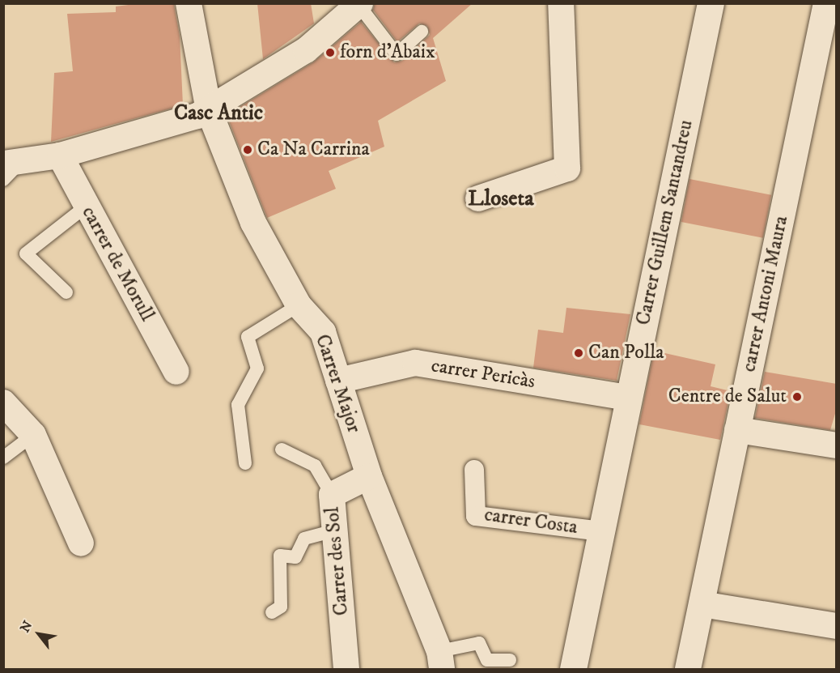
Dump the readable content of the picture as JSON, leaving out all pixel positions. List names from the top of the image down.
{
  "streets": {
    "street": [
      "Carrer Guillem Santandreu",
      "carrer de Morull",
      "carrer Antoni Maura",
      "carrer Pericàs",
      "Carrer Major",
      "carrer Costa",
      "Carrer des Sol"
    ]
  },
  "crossings": [
    ["Carrer Guillem Santandreu", "carrer Pericàs"],
    ["Carrer Guillem Santandreu", "carrer Costa"],
    ["carrer Pericàs", "Carrer Major"],
    ["Carrer Major", "Carrer des Sol"]
  ],
  "districts": ["Casc Antic", "Lloseta"],
  "places": [
    "forn d'Abaix",
    "Ca Na Carrina",
    "Can Polla",
    "Centre de Salut"
  ],
  "north": "top left"
}
